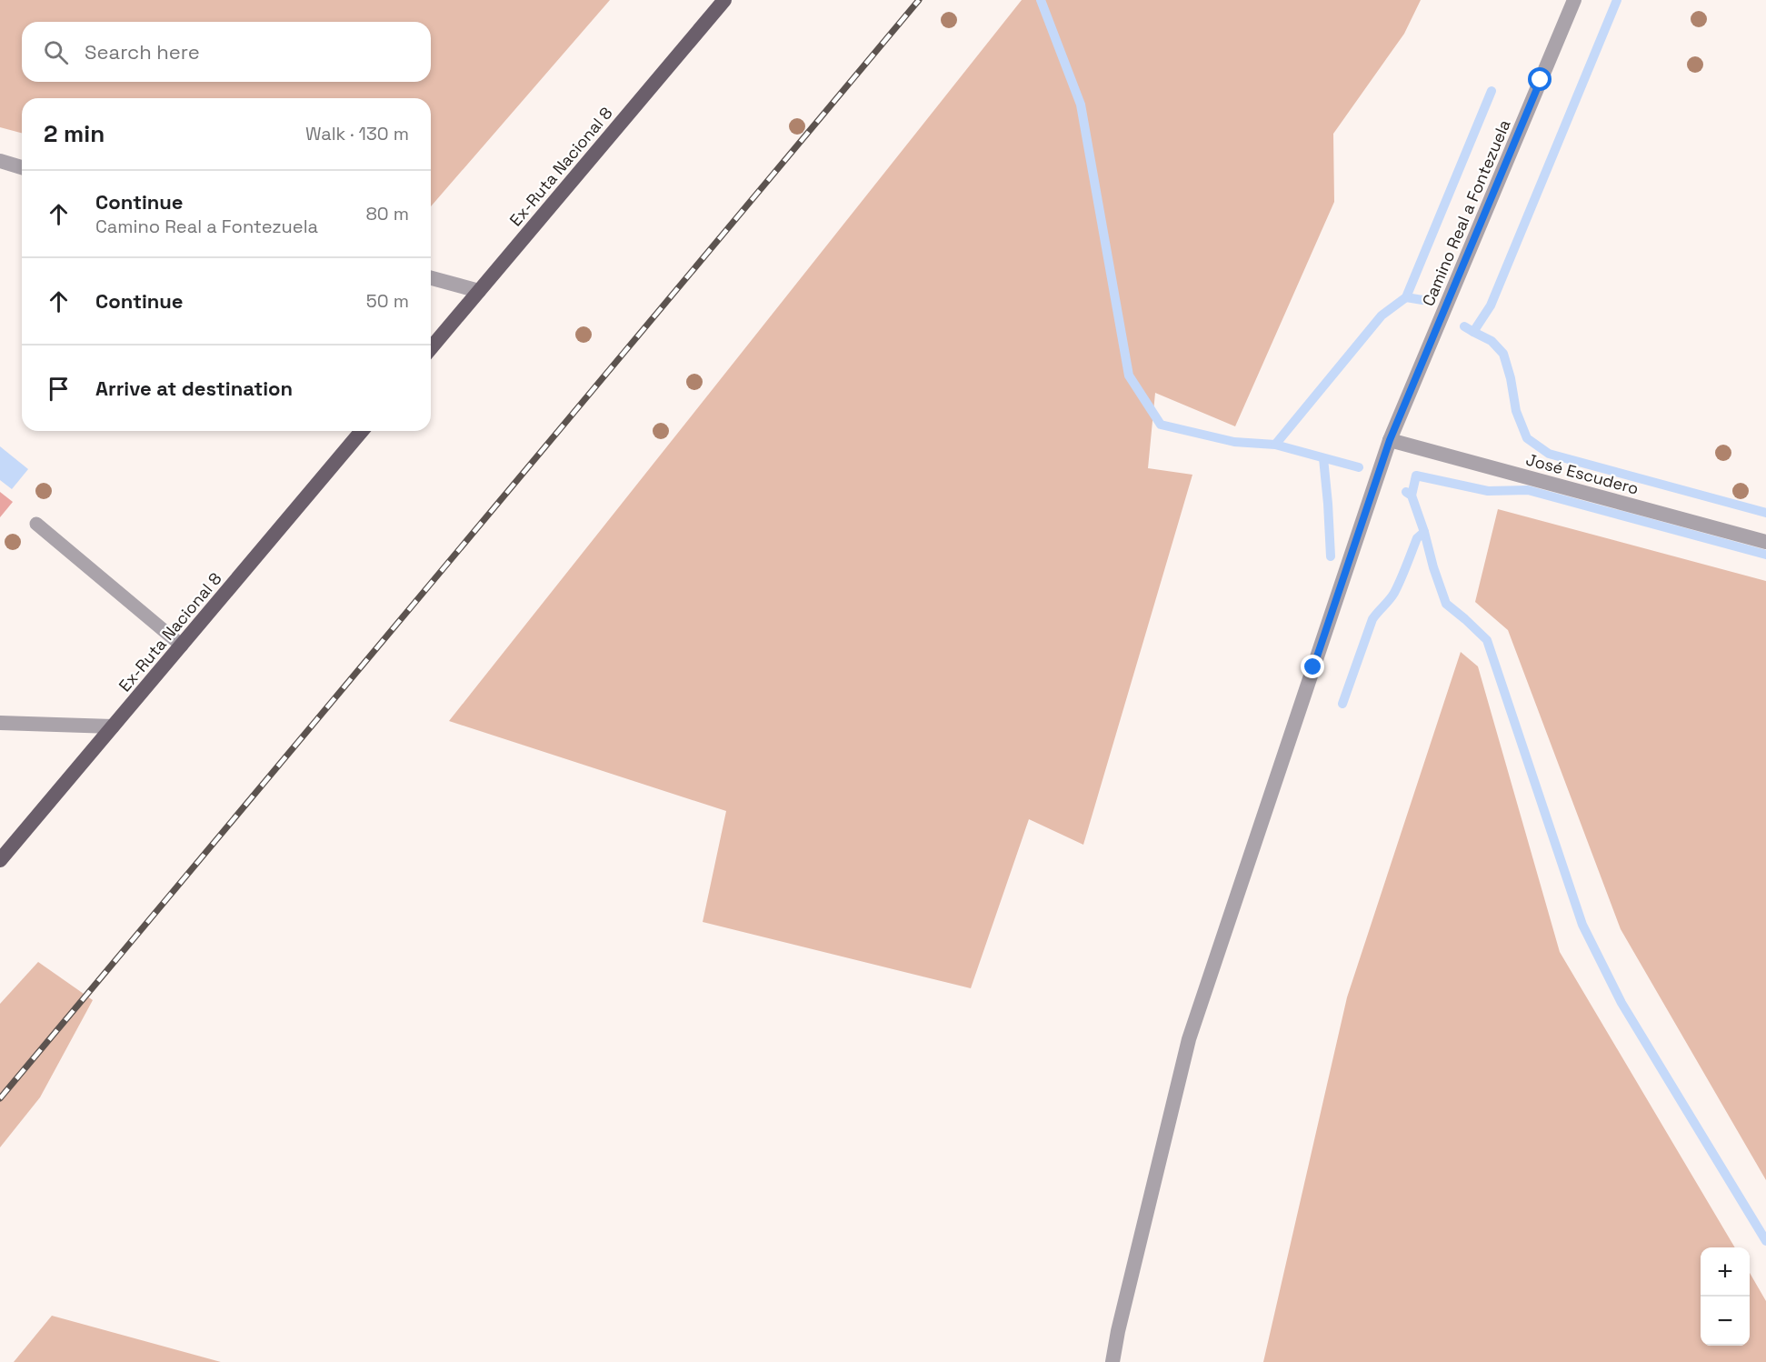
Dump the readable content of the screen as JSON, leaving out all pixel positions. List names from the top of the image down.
{
  "streets": {
    "main road": ["Ex-Ruta Nacional 8"],
    "street": ["Camino Real a Fontezuela", "José Escudero"]
  },
  "crossings": [
    ["Camino Real a Fontezuela", "José Escudero"]
  ],
  "page": {
    "search": "Search here",
    "heading": ["2 min", "Walk · 130 m"],
    "list": [
      ["Continue", "Camino Real a Fontezuela", "80 m"],
      ["Continue", "50 m"],
      "Arrive at destination"
    ],
    "map_buttons": ["+", "−"]
  }
}
